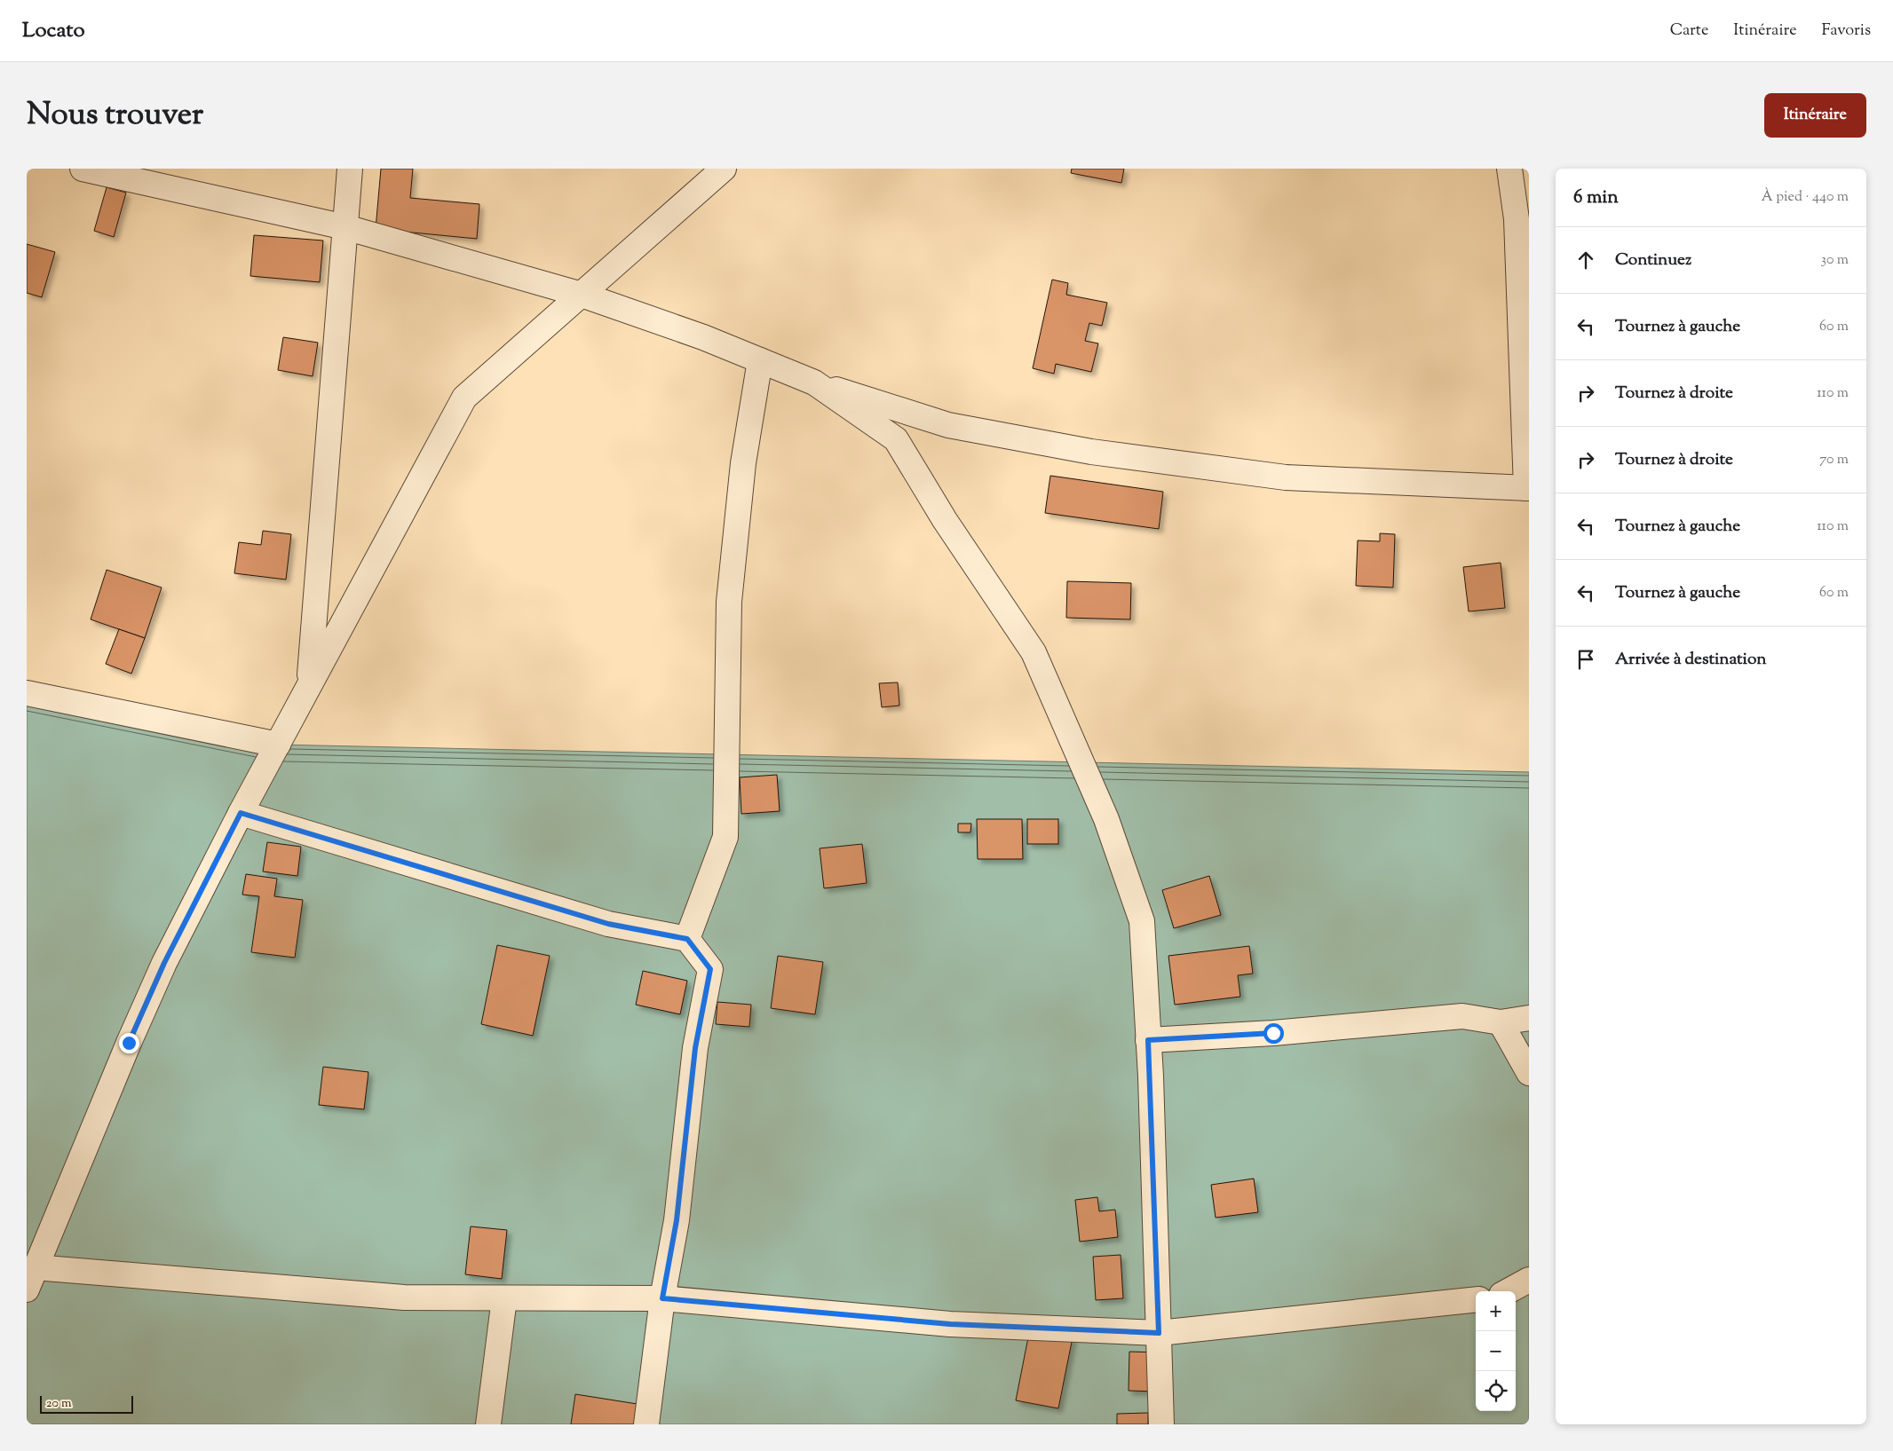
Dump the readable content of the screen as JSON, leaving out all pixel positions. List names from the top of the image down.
{
  "scale_bar": "20 m",
  "page": {
    "header": "Locato",
    "nav": ["Carte", "Itinéraire", "Favoris"],
    "title": "Nous trouver",
    "buttons": "Itinéraire",
    "heading": ["6 min", "À pied · 440 m"],
    "list": [
      ["Continuez", "30 m"],
      ["Tournez à gauche", "60 m"],
      ["Tournez à droite", "110 m"],
      ["Tournez à droite", "70 m"],
      ["Tournez à gauche", "110 m"],
      ["Tournez à gauche", "60 m"],
      "Arrivée à destination"
    ],
    "map_buttons": ["+", "−"],
    "scale": "20 m"
  }
}
